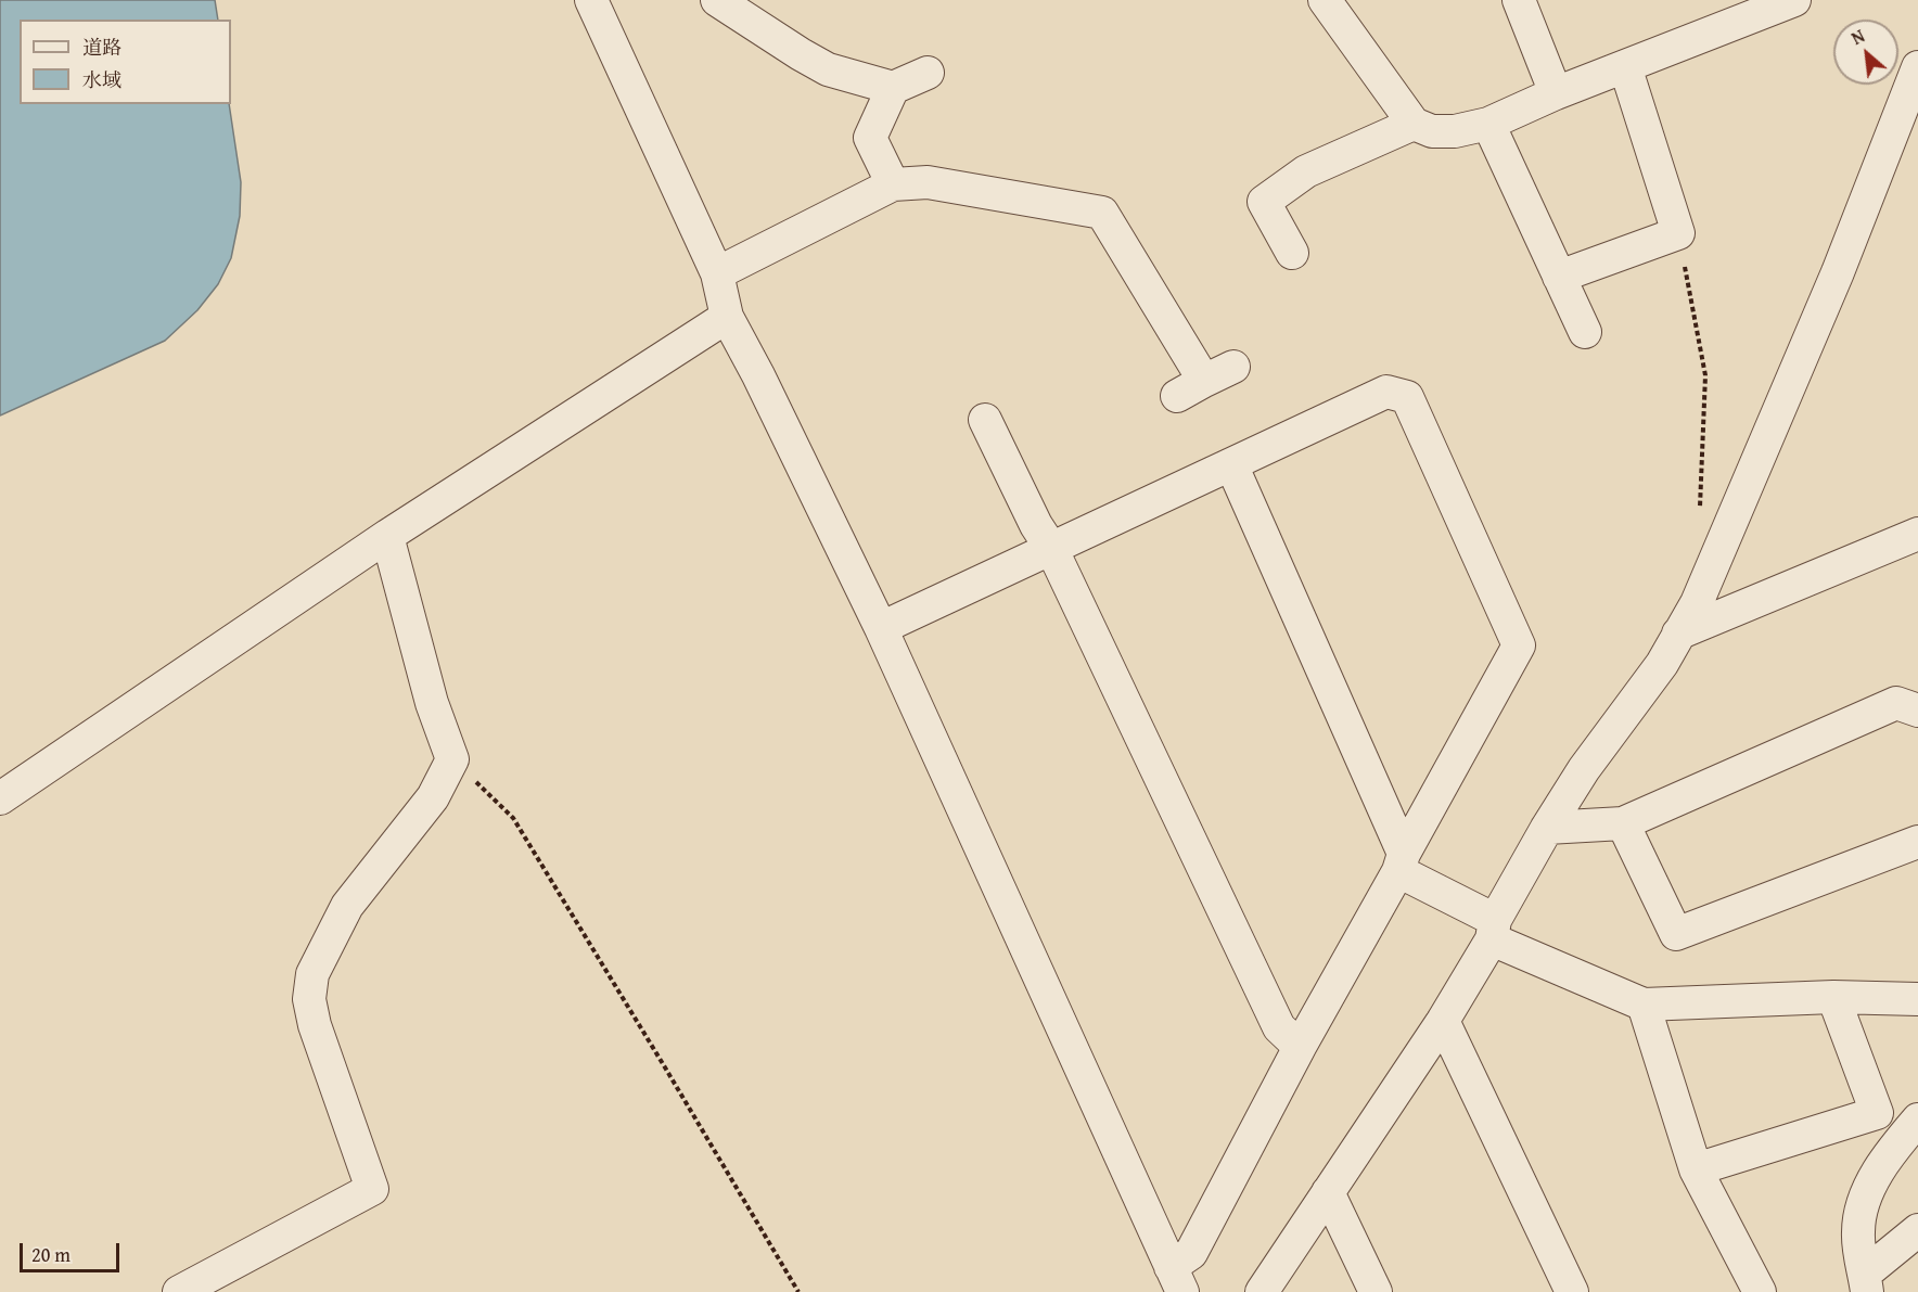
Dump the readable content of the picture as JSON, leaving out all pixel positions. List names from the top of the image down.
{
  "legend": ["道路", "水域"],
  "scale_bar": "20 m",
  "north": "top left"
}
